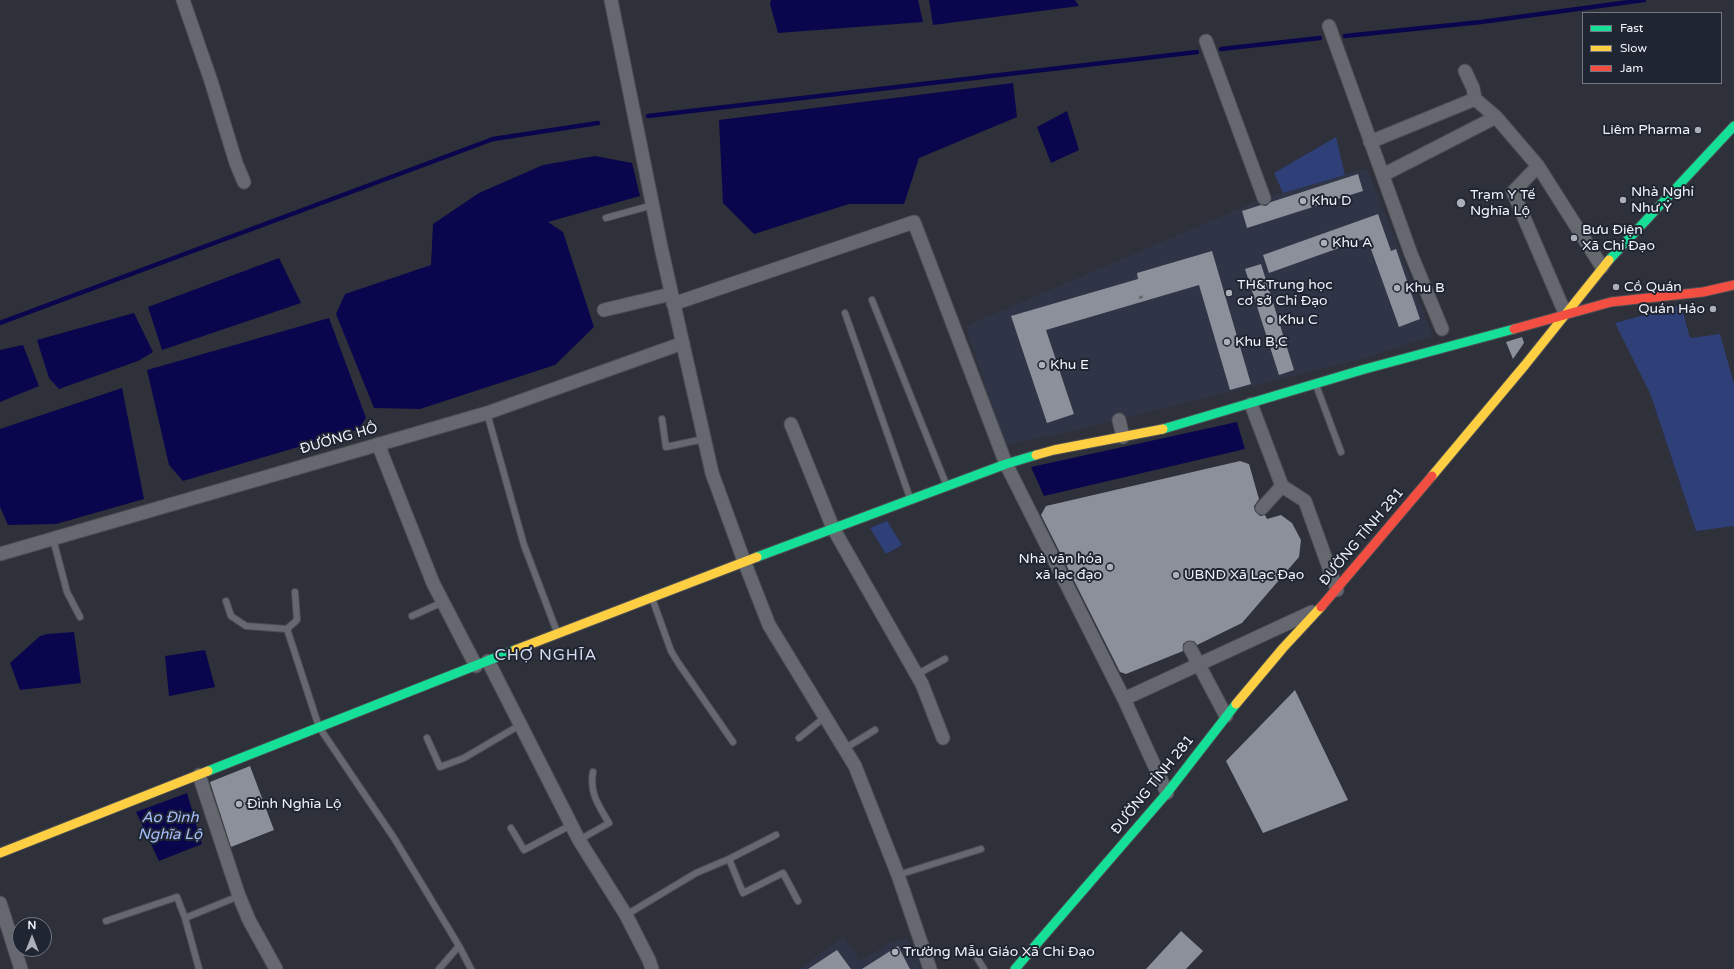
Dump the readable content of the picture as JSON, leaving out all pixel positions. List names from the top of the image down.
{
  "streets": {
    "street": ["ĐƯỜNG HỒ", "ĐƯỜNG TỈNH 281"]
  },
  "districts": ["CHỢ NGHĨA"],
  "water": ["Ao Đình Nghĩa Lộ"],
  "places": [
    "Liêm Pharma",
    "Nhà Nghỉ Như Ý",
    "Khu D",
    "Trạm Y Tế Nghĩa Lộ",
    "Bưu Điện Xã Chỉ Đạo",
    "Khu A",
    "Cồ Quán",
    "Khu B",
    "TH&Trung học cơ sở Chỉ Đạo",
    "Quán Hảo",
    "Khu C",
    "Khu B,C",
    "Khu E",
    "Nhà văn hóa xã lạc đạo",
    "UBND Xã Lạc Đạo",
    "Đình Nghĩa Lộ",
    "Trường Mẫu Giáo Xã Chỉ Đạo"
  ],
  "legend": ["Fast", "Slow", "Jam"],
  "north": "top"
}
